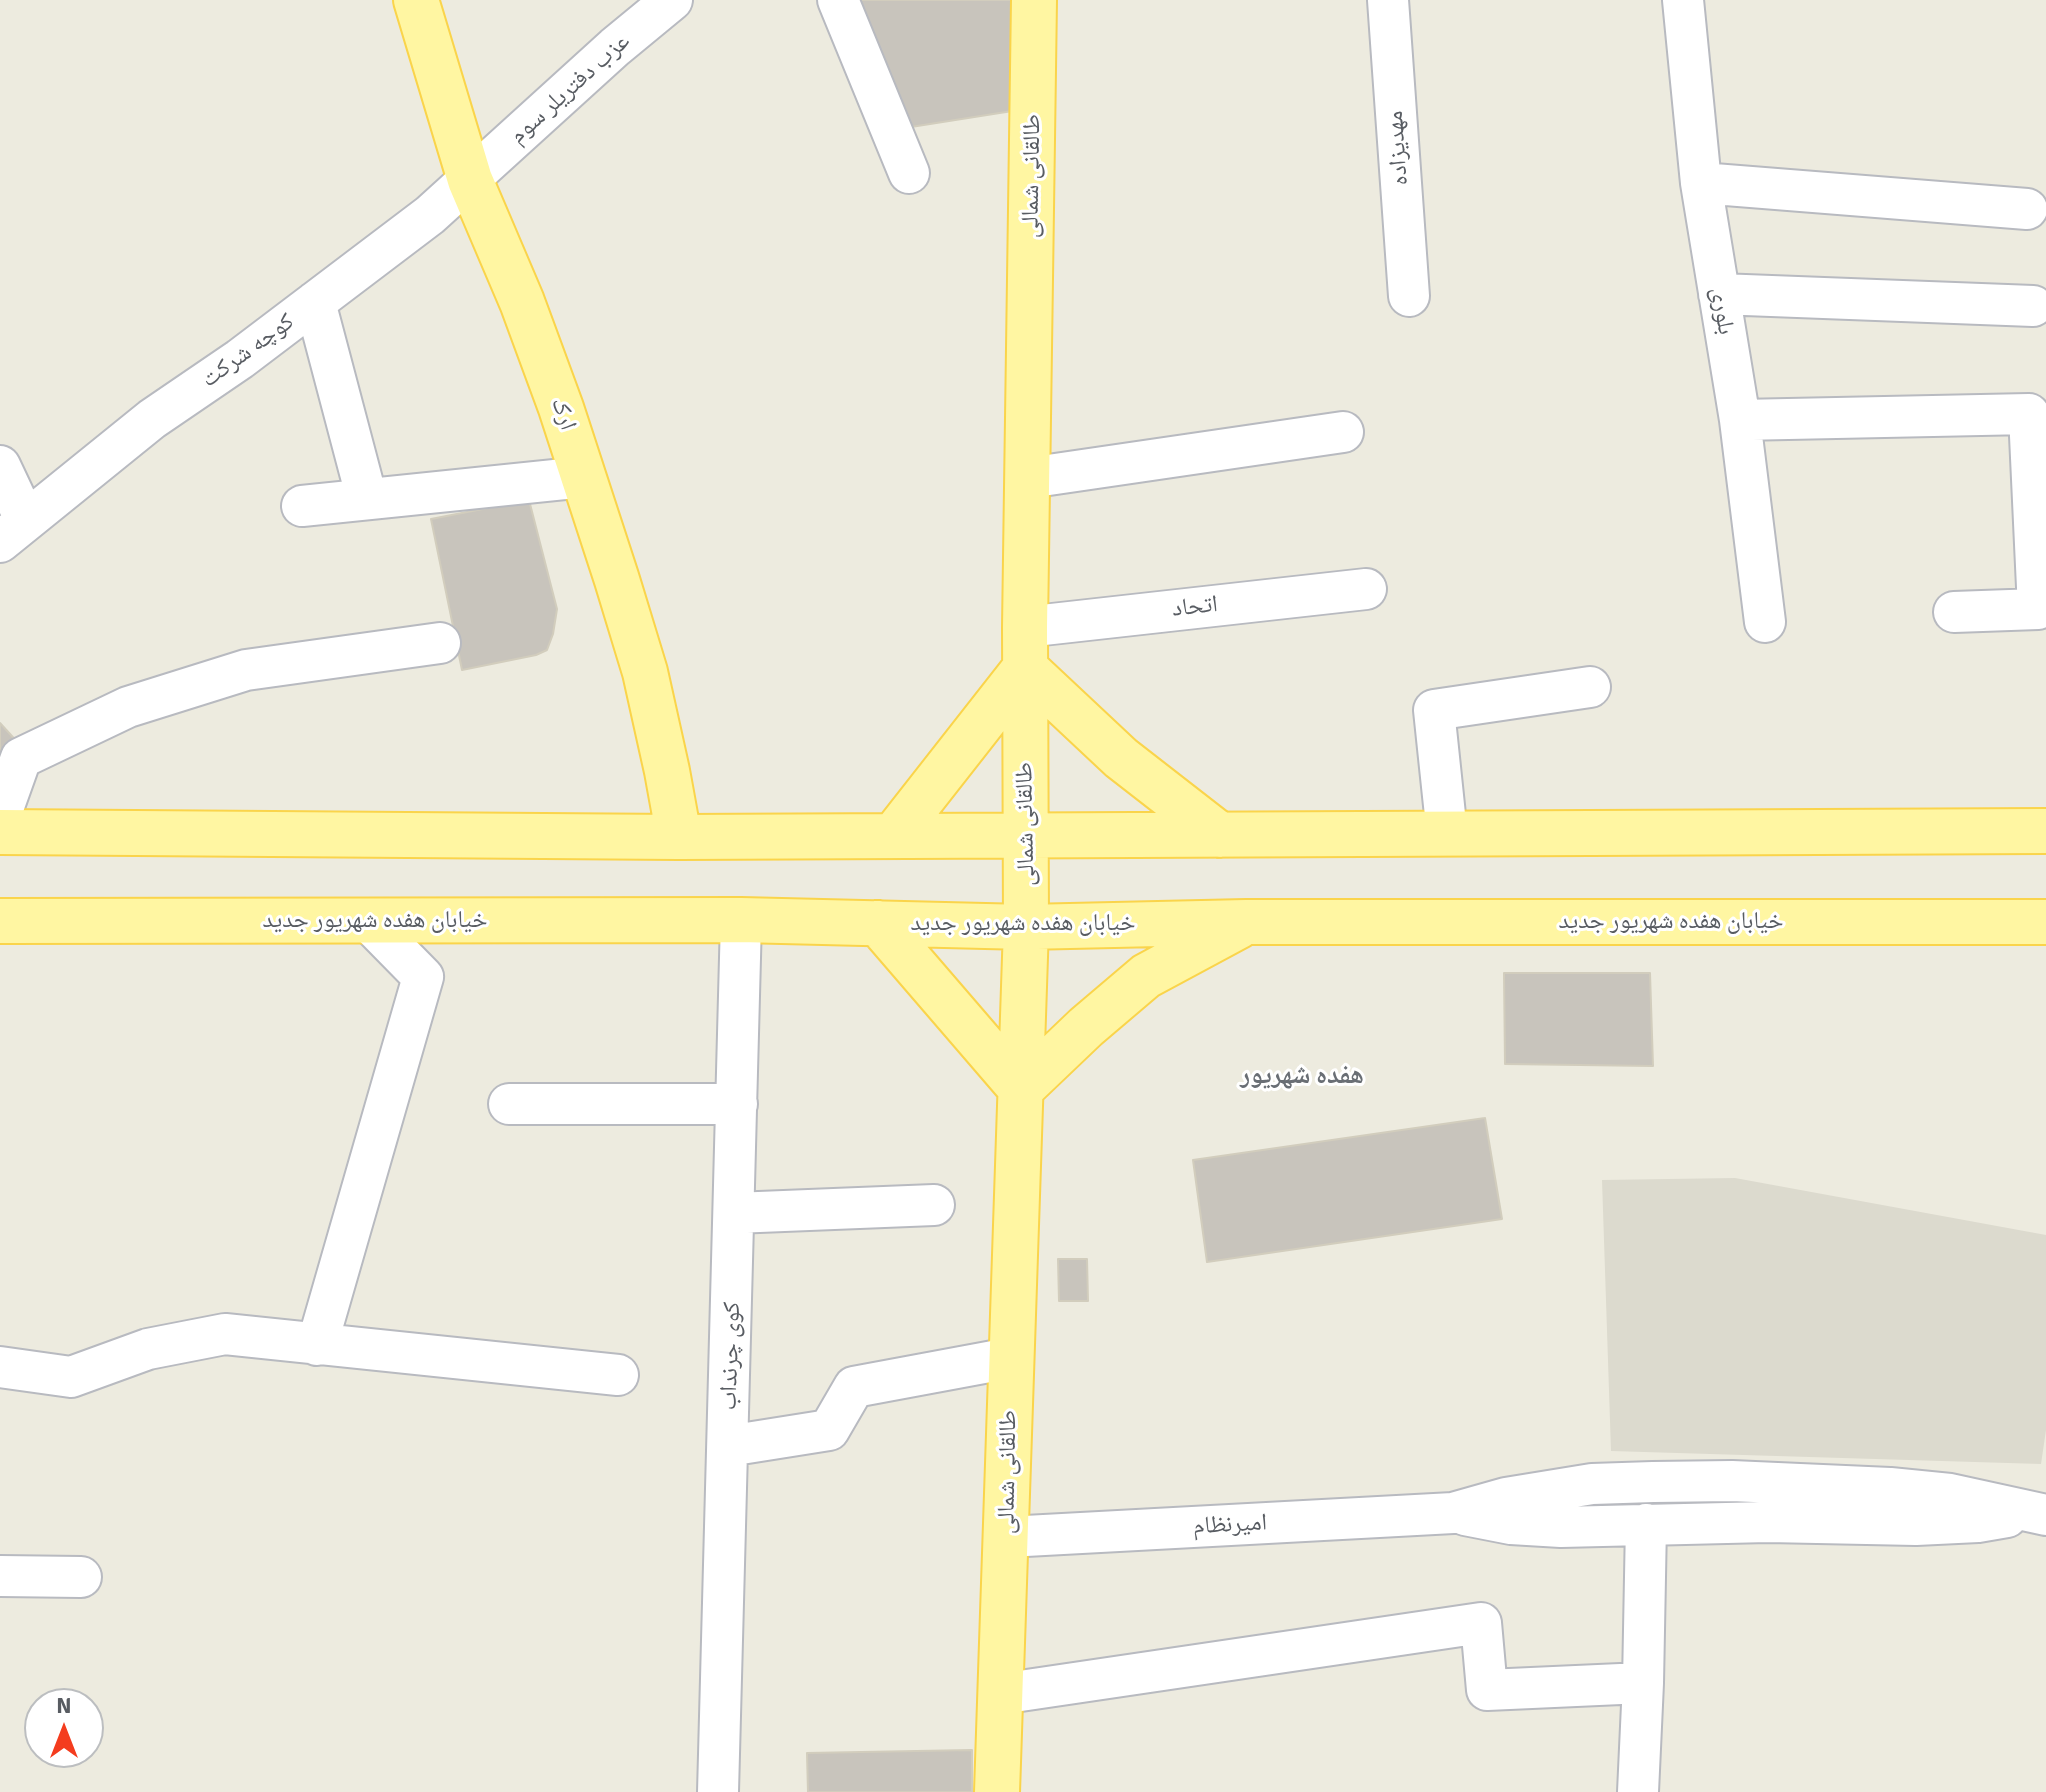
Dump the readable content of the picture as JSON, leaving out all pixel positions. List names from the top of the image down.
{
  "streets": {
    "main road": ["طالقانی شمالی", "ارک", "خیابان هفده شهریور جدید"],
    "street": [
      "عزب دفتریلر سوم",
      "مهدیزاده",
      "بلوری",
      "کوچه شرکت",
      "اتحاد",
      "کوی چرنداب",
      "امیرنظام"
    ]
  },
  "crossings": [
    ["عزب دفتریلر سوم", "کوچه شرکت"],
    ["عزب دفتریلر سوم", "ارک"],
    ["طالقانی شمالی", "اتحاد"],
    ["طالقانی شمالی", "خیابان هفده شهریور جدید"],
    ["طالقانی شمالی", "امیرنظام"],
    ["کوچه شرکت", "ارک"],
    ["خیابان هفده شهریور جدید", "کوی چرنداب"]
  ],
  "districts": ["هفده شهریور"],
  "north": "top"
}
